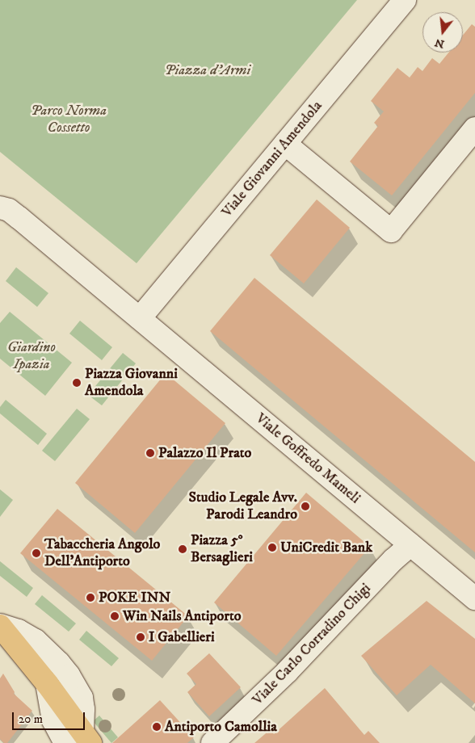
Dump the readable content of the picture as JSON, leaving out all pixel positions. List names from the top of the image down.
{
  "streets": {
    "street": ["Viale Giovanni Amendola", "Viale Goffredo Mameli", "Viale Carlo Corradino Chigi"]
  },
  "crossings": [
    ["Viale Giovanni Amendola", "Viale Goffredo Mameli"],
    ["Viale Goffredo Mameli", "Viale Carlo Corradino Chigi"]
  ],
  "parks": ["Piazza d'Armi", "Parco Norma Cossetto", "Giardino Ipazia"],
  "places": [
    "Piazza Giovanni Amendola",
    "Palazzo Il Prato",
    "Studio Legale Avv. Parodi Leandro",
    "UniCredit Bank",
    "Piazza 5° Bersaglieri",
    "Tabaccheria Angolo Dell'Antiporto",
    "POKE INN",
    "Win Nails Antiporto",
    "I Gabellieri",
    "Antiporto Camollia"
  ],
  "scale_bar": "20 m",
  "north": "bottom"
}
